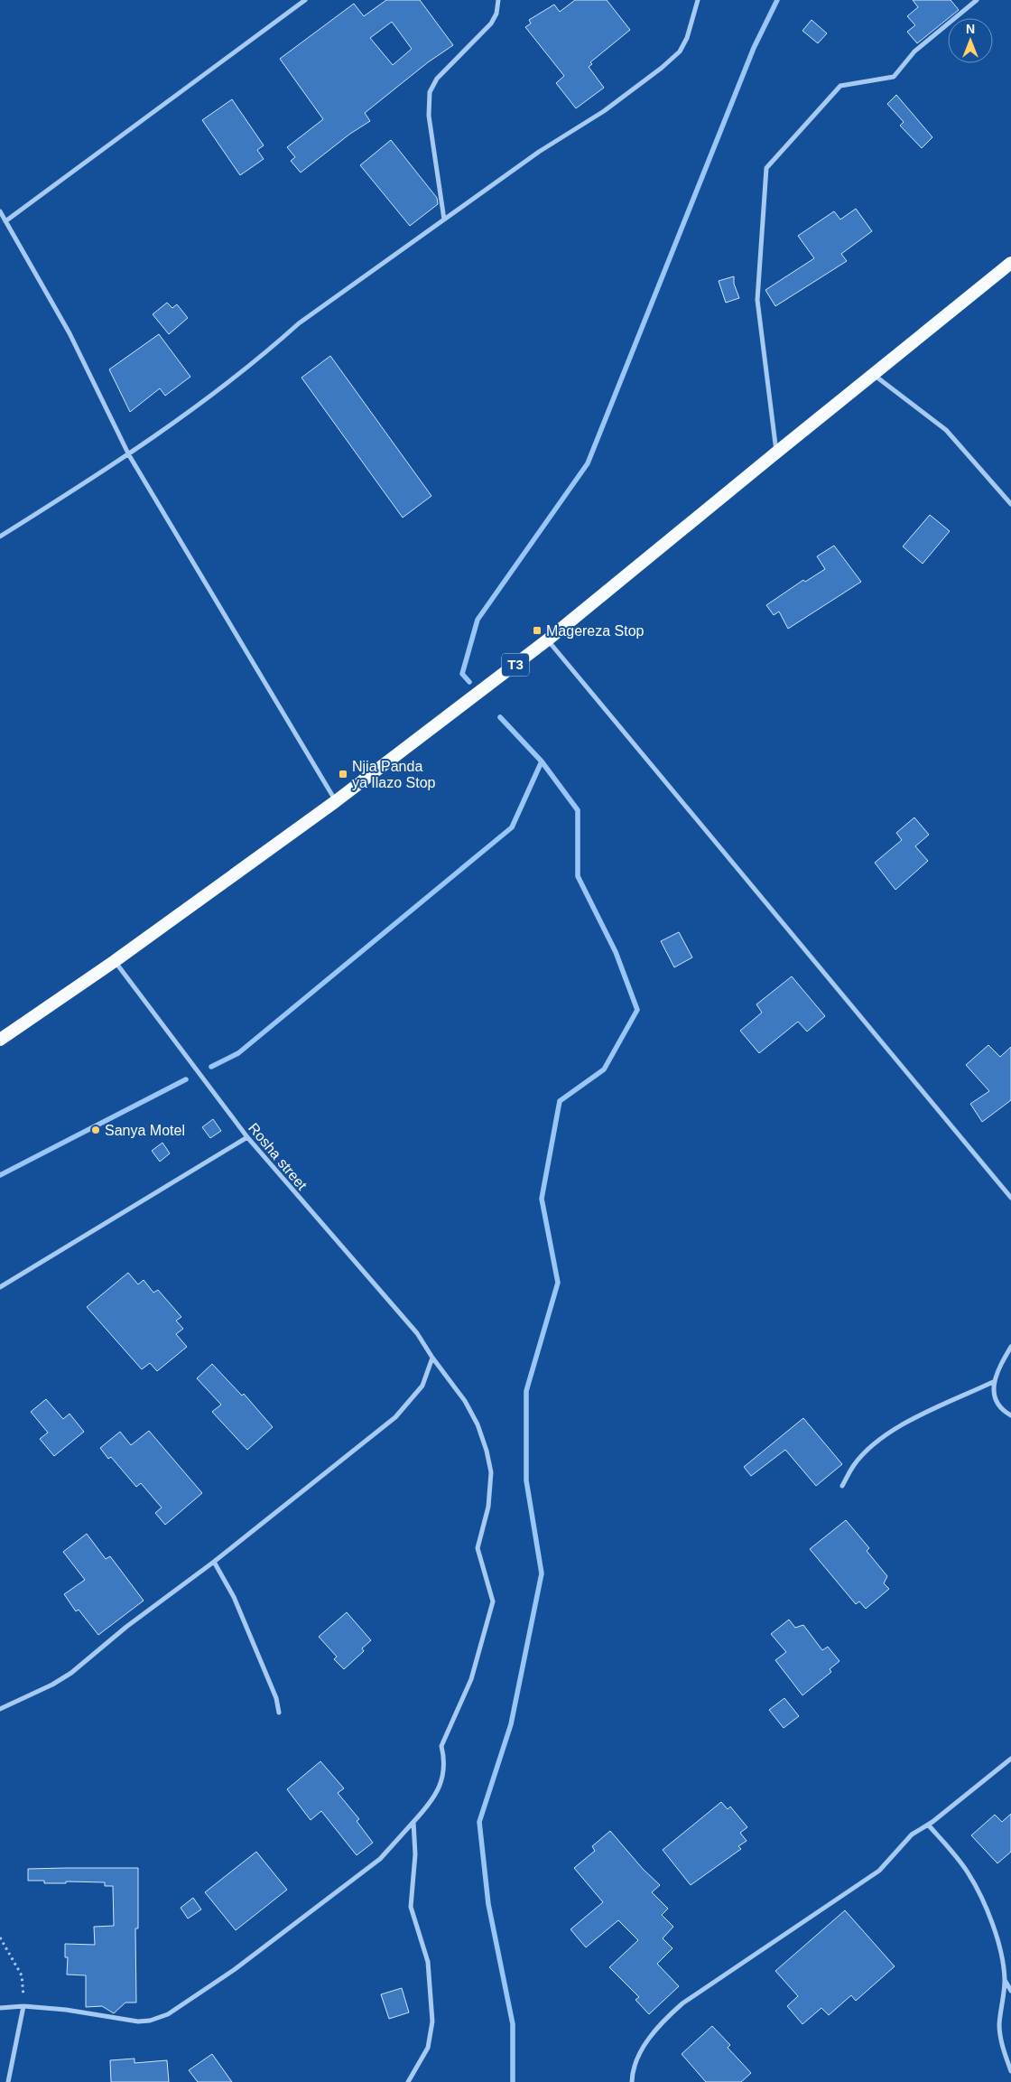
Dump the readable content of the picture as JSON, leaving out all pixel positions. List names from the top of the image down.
{
  "streets": {
    "highway": ["T3"],
    "street": ["Rosha street"]
  },
  "crossings": [
    ["T3", "Rosha street"]
  ],
  "places": {
    "transit": ["Magereza Stop", "Njia Panda ya Ilazo Stop"],
    "other": ["Sanya Motel"]
  },
  "north": "top"
}
